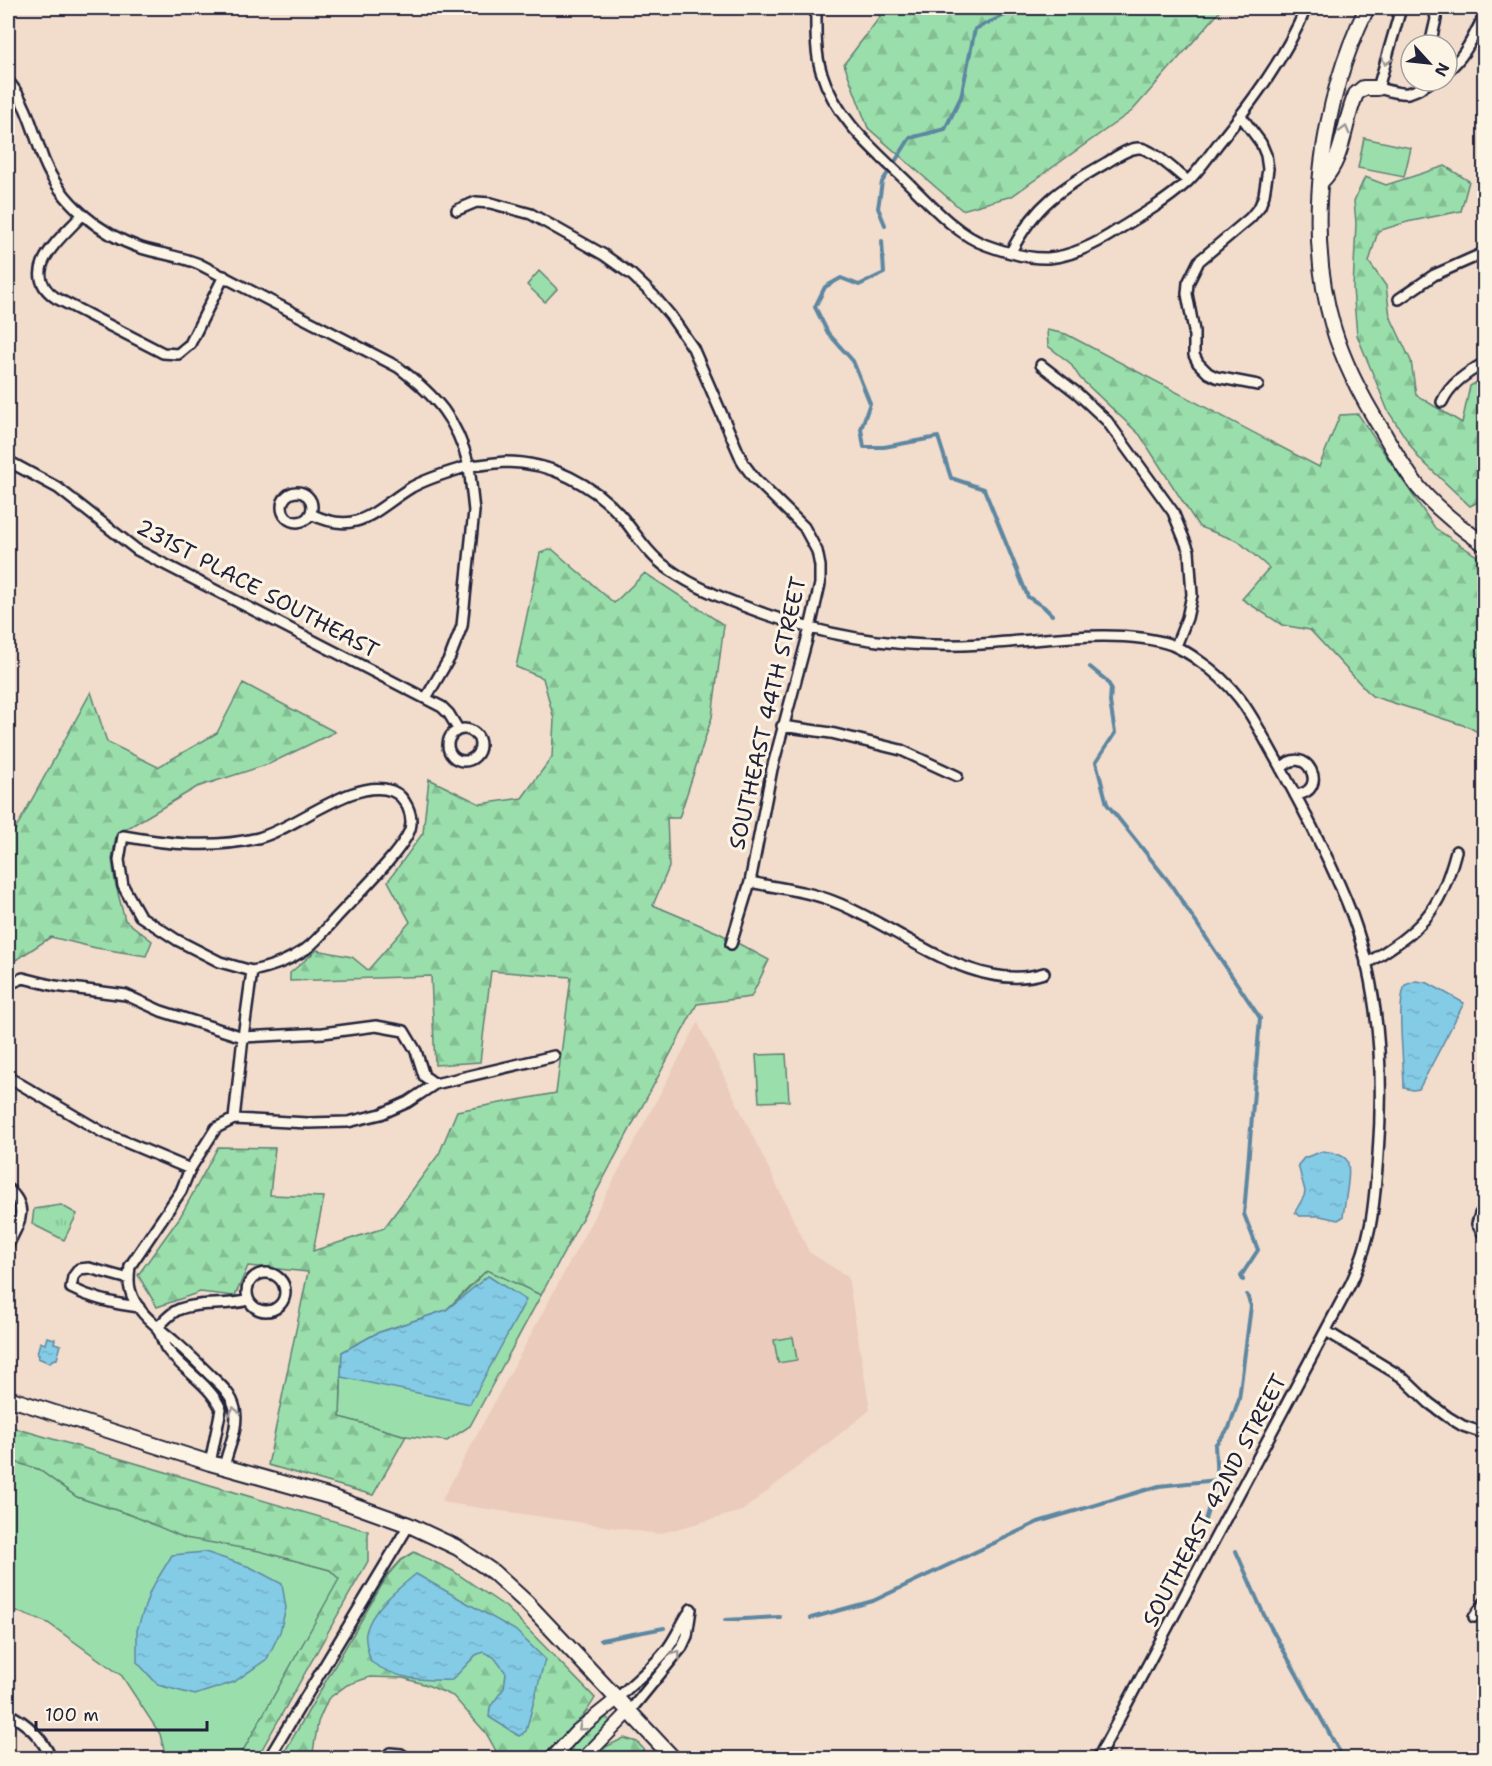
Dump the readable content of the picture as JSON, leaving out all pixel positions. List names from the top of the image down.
{
  "streets": {
    "street": ["231ST PLACE SOUTHEAST", "SOUTHEAST 44TH STREET", "SOUTHEAST 42ND STREET"]
  },
  "scale_bar": "100 m",
  "north": "bottom right"
}
